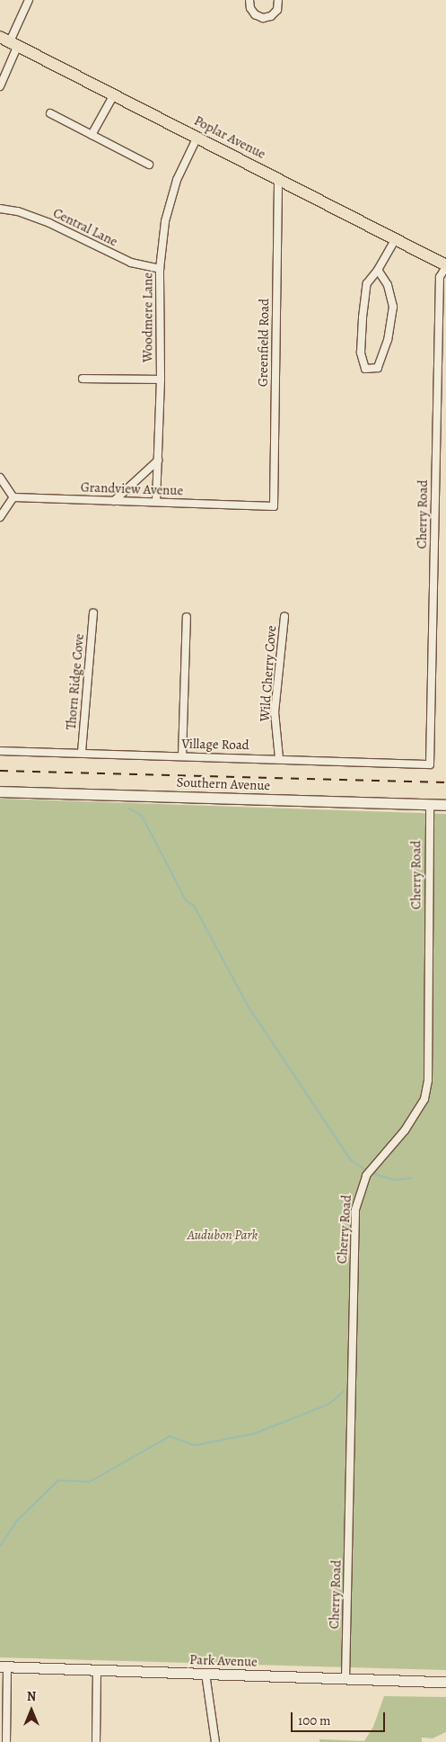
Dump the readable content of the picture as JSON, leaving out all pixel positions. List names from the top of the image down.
{
  "streets": {
    "main road": ["Poplar Avenue"],
    "street": [
      "Central Lane",
      "Woodmere Lane",
      "Greenfield Road",
      "Grandview Avenue",
      "Cherry Road",
      "Wild Cherry Cove",
      "Thorn Ridge Cove",
      "Village Road",
      "Southern Avenue",
      "Park Avenue"
    ]
  },
  "crossings": [
    ["Poplar Avenue", "Woodmere Lane"],
    ["Poplar Avenue", "Greenfield Road"],
    ["Poplar Avenue", "Cherry Road"],
    ["Central Lane", "Woodmere Lane"],
    ["Woodmere Lane", "Grandview Avenue"],
    ["Greenfield Road", "Grandview Avenue"],
    ["Cherry Road", "Village Road"],
    ["Cherry Road", "Southern Avenue"],
    ["Cherry Road", "Park Avenue"],
    ["Wild Cherry Cove", "Village Road"],
    ["Thorn Ridge Cove", "Village Road"]
  ],
  "parks": ["Audubon Park"],
  "scale_bar": "100 m",
  "north": "top"
}
